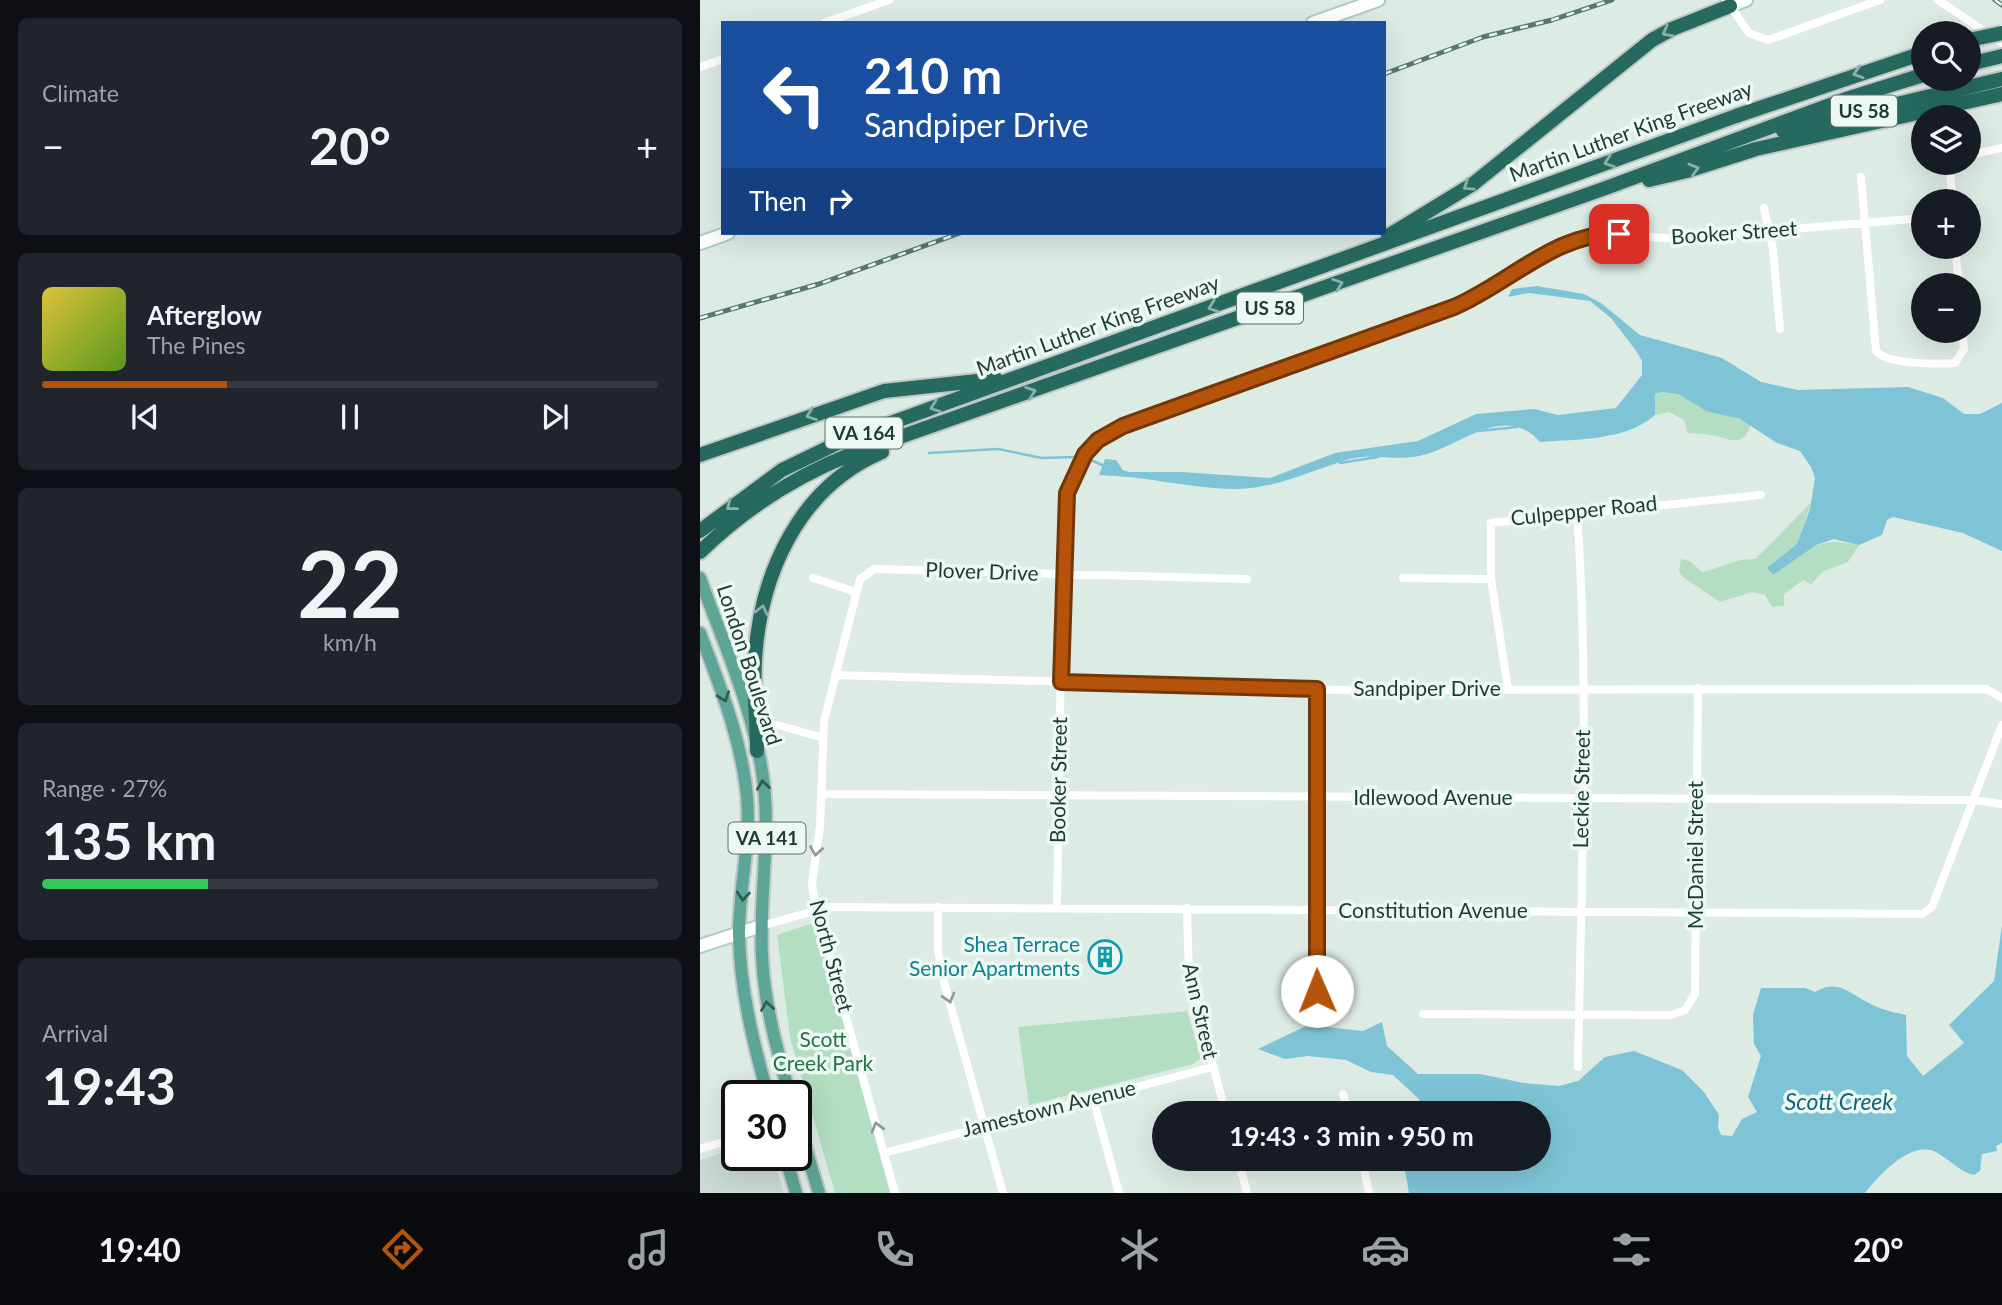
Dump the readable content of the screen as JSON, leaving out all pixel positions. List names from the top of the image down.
{
  "streets": {
    "highway": ["US 58", "Martin Luther King Freeway", "VA 164"],
    "main road": ["London Boulevard", "VA 141"],
    "street": [
      "Booker Street",
      "Culpepper Road",
      "Plover Drive",
      "Sandpiper Drive",
      "Leckie Street",
      "Idlewood Avenue",
      "McDaniel Street",
      "Constitution Avenue",
      "North Street",
      "Ann Street",
      "Jamestown Avenue"
    ]
  },
  "crossings": [
    ["US 58", "Martin Luther King Freeway"],
    ["Booker Street", "Plover Drive"],
    ["Booker Street", "Sandpiper Drive"],
    ["Booker Street", "Idlewood Avenue"],
    ["Booker Street", "Constitution Avenue"],
    ["Culpepper Road", "Sandpiper Drive"],
    ["Culpepper Road", "Leckie Street"],
    ["Plover Drive", "North Street"],
    ["London Boulevard", "Constitution Avenue"],
    ["Sandpiper Drive", "Leckie Street"],
    ["Sandpiper Drive", "McDaniel Street"],
    ["Sandpiper Drive", "North Street"],
    ["Leckie Street", "Idlewood Avenue"],
    ["Leckie Street", "McDaniel Street"],
    ["Leckie Street", "Constitution Avenue"],
    ["Idlewood Avenue", "McDaniel Street"],
    ["Idlewood Avenue", "Constitution Avenue"],
    ["Idlewood Avenue", "North Street"],
    ["McDaniel Street", "Constitution Avenue"],
    ["Constitution Avenue", "North Street"],
    ["Constitution Avenue", "Ann Street"],
    ["North Street", "Jamestown Avenue"],
    ["Ann Street", "Jamestown Avenue"]
  ],
  "water": ["Scott Creek"],
  "parks": ["Scott Creek Park"],
  "places": {
    "building": ["Shea Terrace Senior Apartments"]
  },
  "page": {
    "tile": [
      "Climate",
      ["22", "km/h"],
      ["Range · 27%", "135 km"],
      ["Arrival", "19:43"]
    ],
    "map_buttons": ["+", "−"],
    "turn": ["210 m", "Sandpiper Drive"],
    "heat": ["−", "20°", "+"],
    "then": "Then",
    "song": ["Afterglow", "The Pines"],
    "limit": "30",
    "trip": "19:43 · 3 min · 950 m",
    "tabs": ["19:40", "20°"]
  }
}
